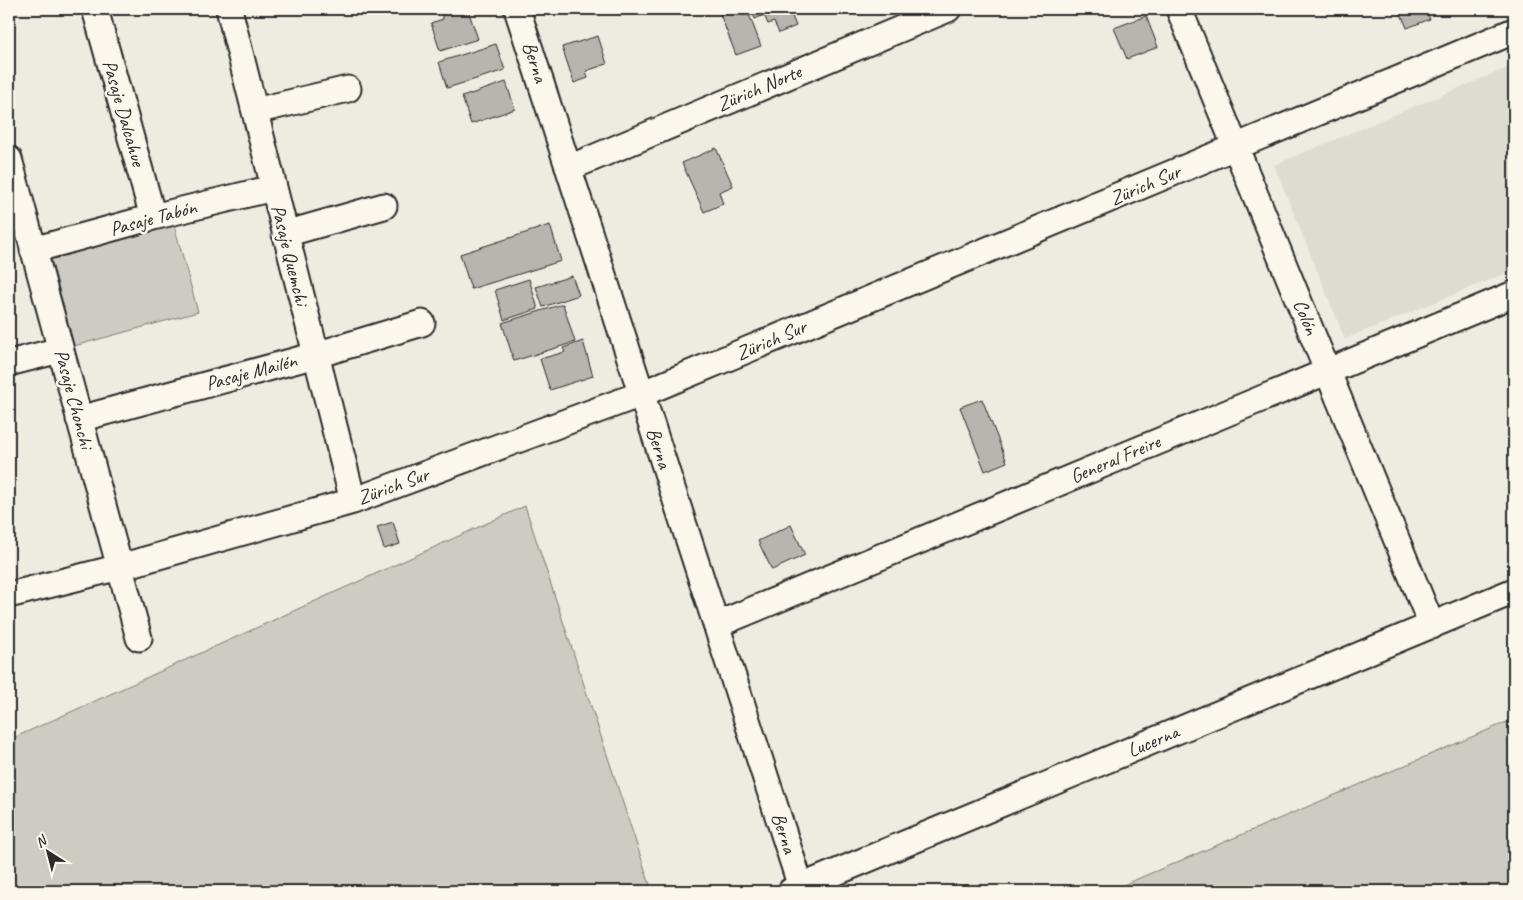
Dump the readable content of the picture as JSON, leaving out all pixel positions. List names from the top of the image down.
{
  "streets": {
    "street": [
      "Berna",
      "Zürich Norte",
      "Pasaje Dalcahue",
      "Zürich Sur",
      "Pasaje Tabón",
      "Pasaje Quemchi",
      "Colón",
      "Pasaje Mailén",
      "Pasaje Chonchi",
      "General Freire",
      "Lucerna"
    ]
  },
  "crossings": [
    ["Berna", "Zürich Norte"],
    ["Berna", "Zürich Sur"],
    ["Berna", "General Freire"],
    ["Berna", "Lucerna"],
    ["Pasaje Dalcahue", "Pasaje Tabón"],
    ["Zürich Sur", "Pasaje Quemchi"],
    ["Zürich Sur", "Colón"],
    ["Zürich Sur", "Pasaje Chonchi"],
    ["Pasaje Tabón", "Pasaje Quemchi"],
    ["Pasaje Tabón", "Pasaje Chonchi"],
    ["Pasaje Quemchi", "Pasaje Mailén"],
    ["Colón", "General Freire"],
    ["Colón", "Lucerna"],
    ["Pasaje Mailén", "Pasaje Chonchi"]
  ],
  "north": "top left"
}
